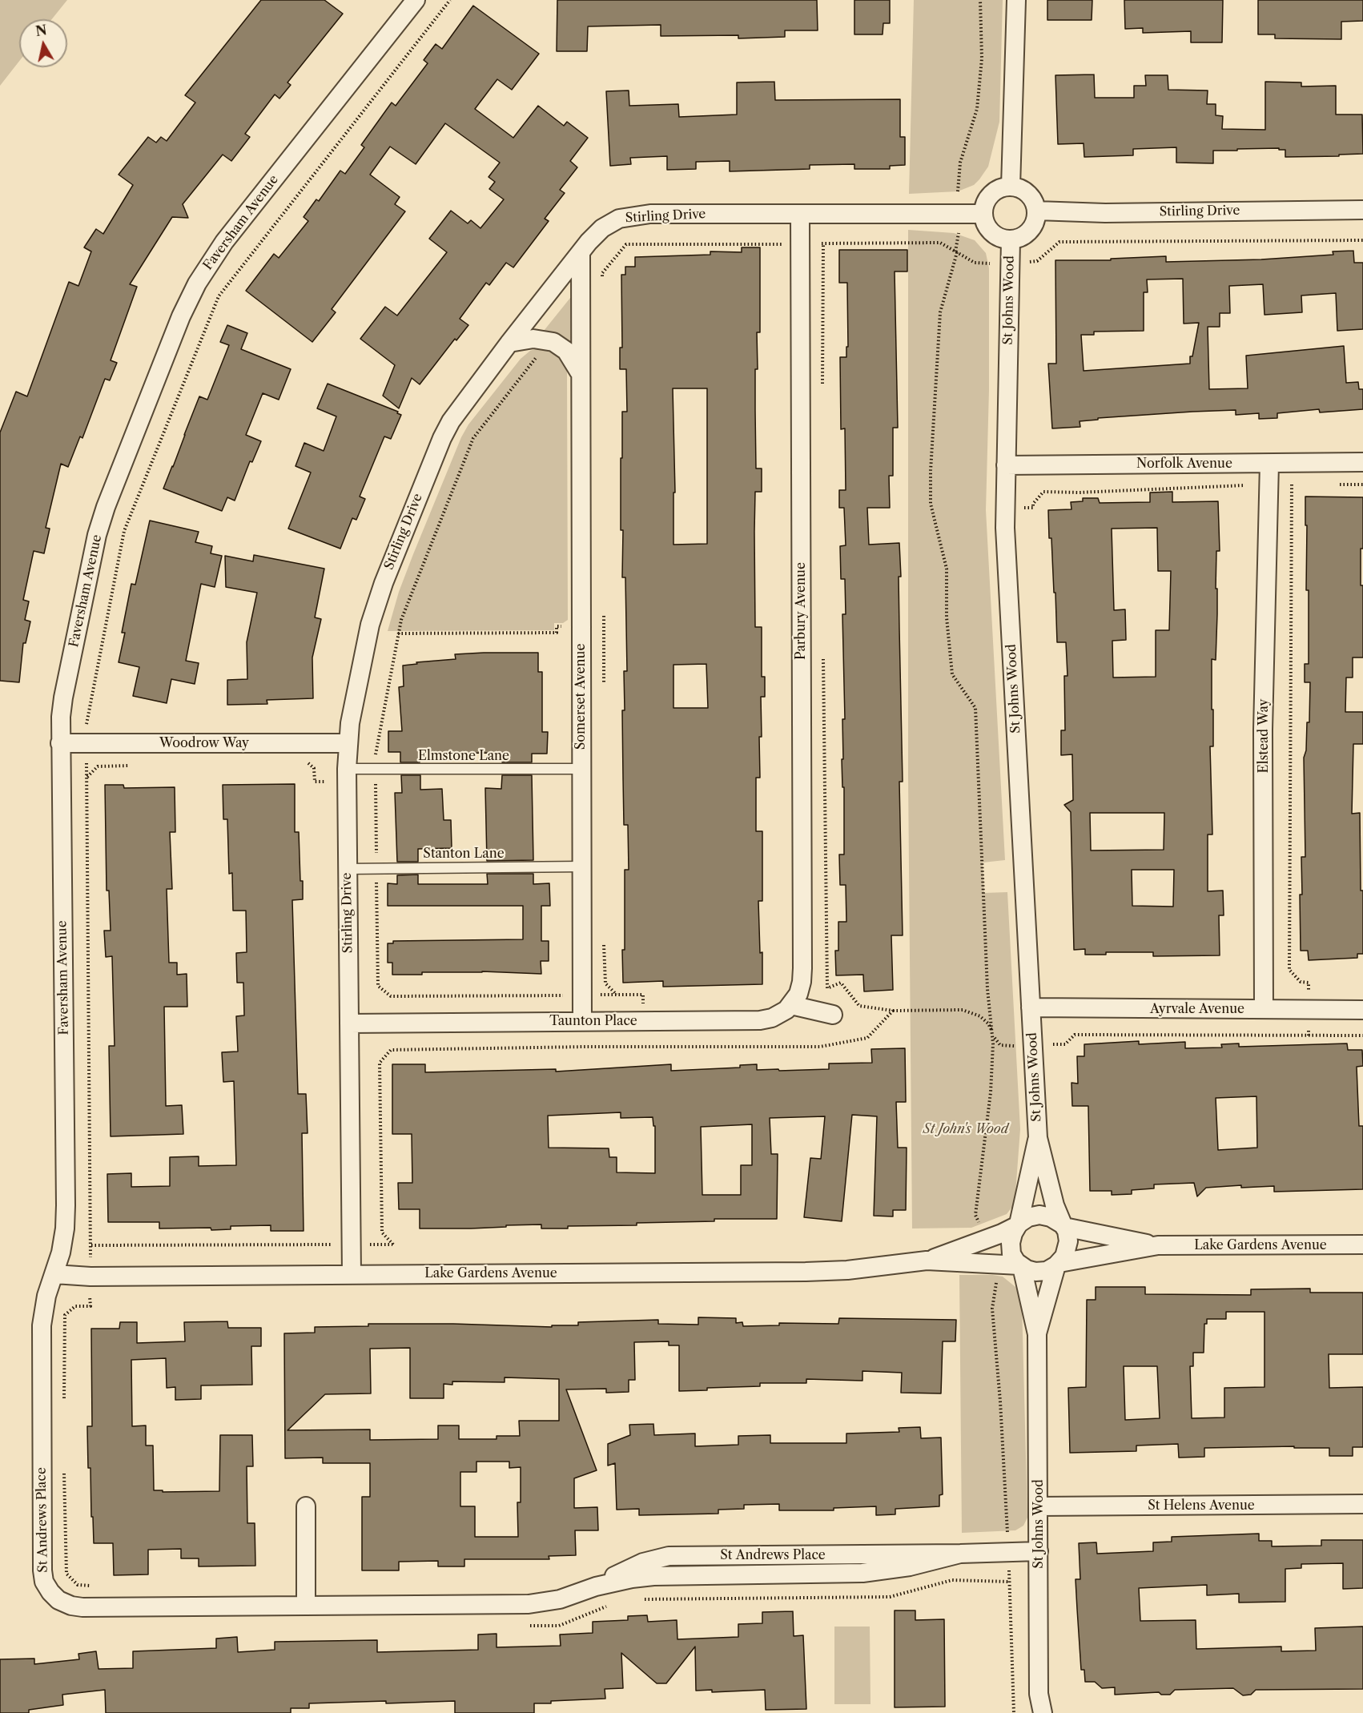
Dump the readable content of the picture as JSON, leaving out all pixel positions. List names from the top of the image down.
{
  "streets": {
    "street": [
      "Stirling Drive",
      "Faversham Avenue",
      "St Johns Wood",
      "Norfolk Avenue",
      "Parbury Avenue",
      "Somerset Avenue",
      "Elstead Way",
      "Woodrow Way",
      "Ayrvale Avenue",
      "Taunton Place",
      "Lake Gardens Avenue",
      "St Helens Avenue",
      "St Andrews Place"
    ],
    "lane": ["Elmstone Lane", "Stanton Lane"]
  },
  "crossings": [
    ["Stirling Drive", "St Johns Wood"],
    ["Stirling Drive", "Parbury Avenue"],
    ["Stirling Drive", "Somerset Avenue"],
    ["Stirling Drive", "Woodrow Way"],
    ["Stirling Drive", "Elmstone Lane"],
    ["Stirling Drive", "Stanton Lane"],
    ["Stirling Drive", "Taunton Place"],
    ["Stirling Drive", "Lake Gardens Avenue"],
    ["Faversham Avenue", "Woodrow Way"],
    ["Faversham Avenue", "Lake Gardens Avenue"],
    ["Faversham Avenue", "St Andrews Place"],
    ["St Johns Wood", "Norfolk Avenue"],
    ["St Johns Wood", "Ayrvale Avenue"],
    ["St Johns Wood", "Lake Gardens Avenue"],
    ["St Johns Wood", "St Helens Avenue"],
    ["St Johns Wood", "St Andrews Place"],
    ["Norfolk Avenue", "Elstead Way"],
    ["Parbury Avenue", "Taunton Place"],
    ["Somerset Avenue", "Elmstone Lane"],
    ["Somerset Avenue", "Stanton Lane"],
    ["Somerset Avenue", "Taunton Place"],
    ["Elstead Way", "Ayrvale Avenue"],
    ["Lake Gardens Avenue", "St Andrews Place"]
  ],
  "parks": ["St John's Wood"],
  "north": "top"
}
